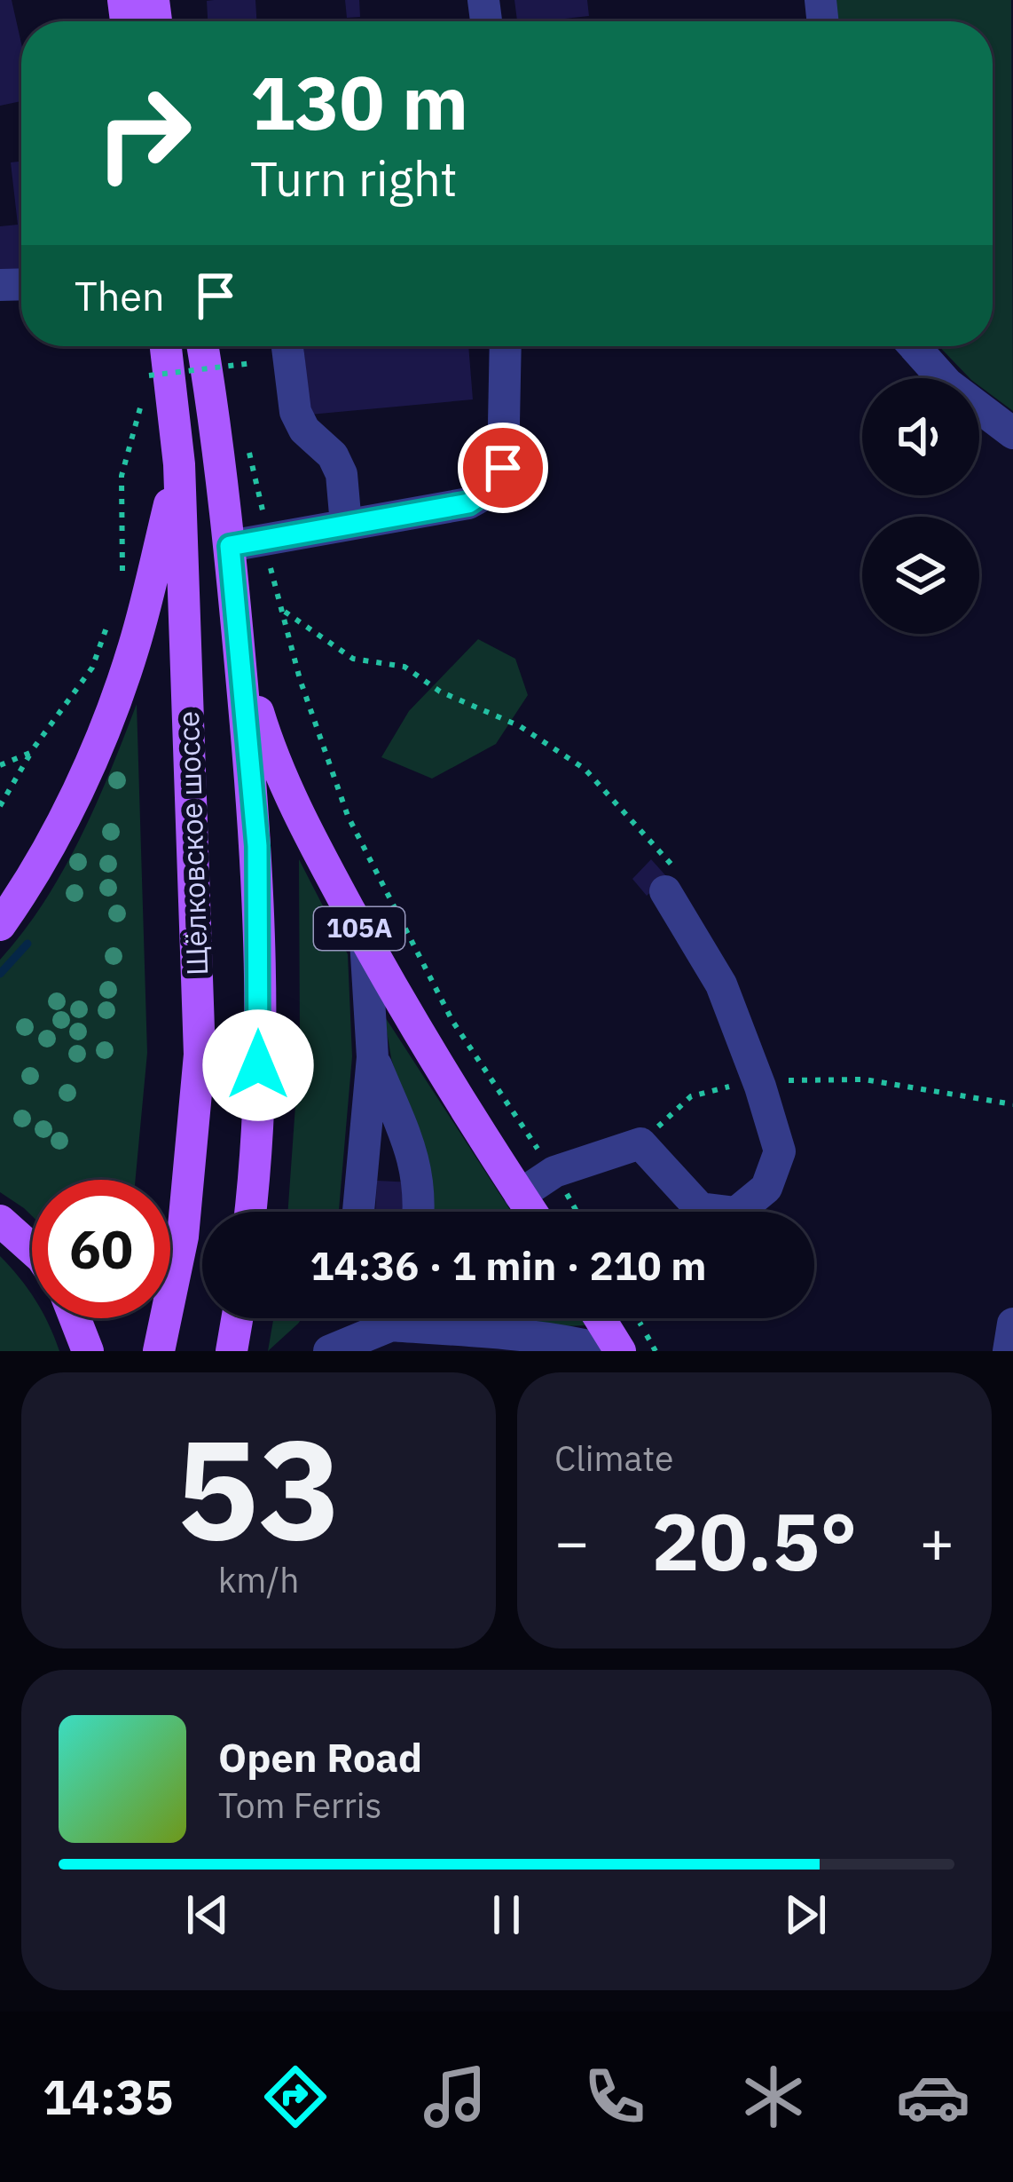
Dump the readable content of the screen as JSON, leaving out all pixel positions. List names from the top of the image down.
{
  "streets": {
    "main road": ["Щёлковское шоссе", "105A"]
  },
  "crossings": [
    ["Щёлковское шоссе", "105A"]
  ],
  "page": {
    "turn": ["130 m", "Turn right"],
    "then": "Then",
    "limit": "60",
    "trip": "14:36 · 1 min · 210 m",
    "tile": [
      ["53", "km/h"],
      "Climate"
    ],
    "heat": ["−", "20.5°", "+"],
    "song": ["Open Road", "Tom Ferris"],
    "tabs": "14:35"
  }
}
